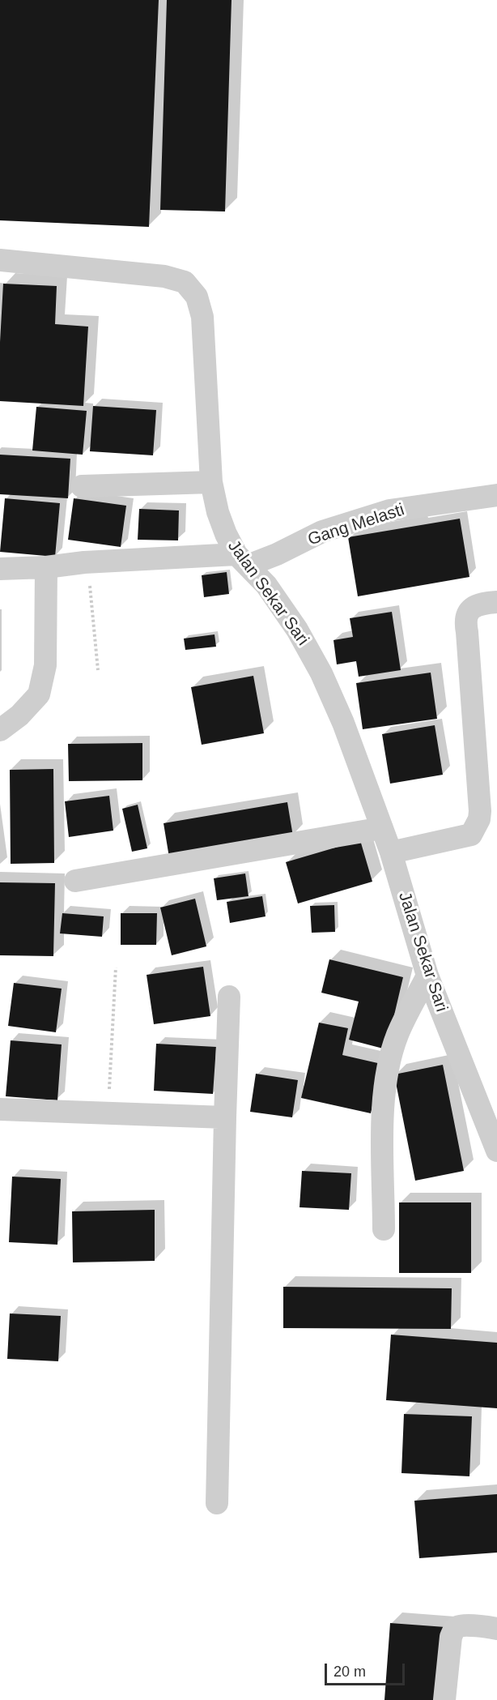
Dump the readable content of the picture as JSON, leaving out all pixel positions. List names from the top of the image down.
{
  "streets": {
    "street": ["Gang Melasti", "Jalan Sekar Sari"]
  },
  "crossings": [
    ["Gang Melasti", "Jalan Sekar Sari"]
  ],
  "scale_bar": "20 m"
}
